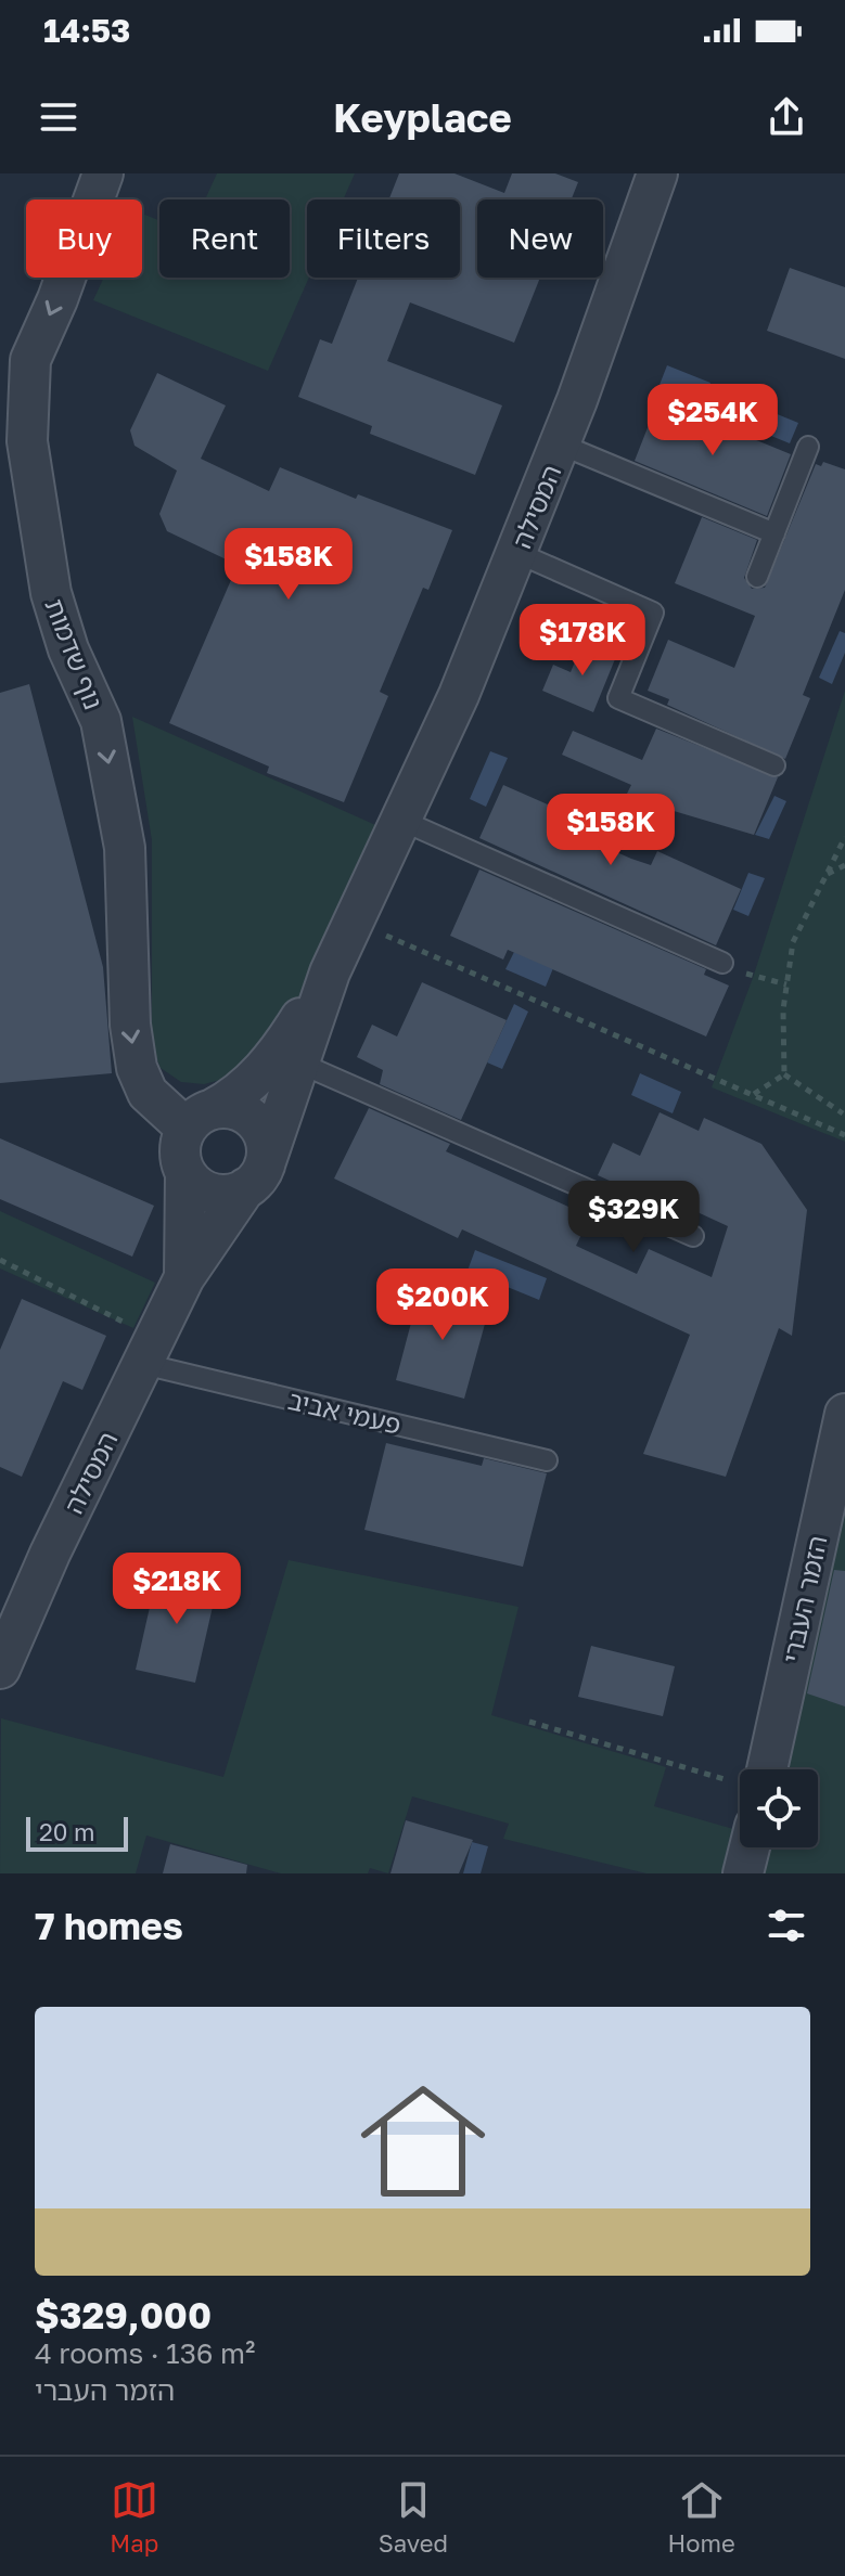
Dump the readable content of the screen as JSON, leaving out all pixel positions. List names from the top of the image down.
{
  "streets": {
    "street": ["המסילה", "נוף שדמות", "הזמר העברי"],
    "lane": ["פעמי אביב"]
  },
  "crossings": [
    ["המסילה", "נוף שדמות"],
    ["המסילה", "פעמי אביב"]
  ],
  "one_way": ["נוף שדמות"],
  "scale_bar": "20 m",
  "page": {
    "status": "14:53",
    "header": "Keyplace",
    "chip": [
      "Buy",
      "Rent",
      "Filters",
      "New"
    ],
    "price": [
      "$254K",
      "$158K",
      "$178K",
      "$158K",
      "$329K",
      "$200K",
      "$218K"
    ],
    "scale": "20 m",
    "heading": "7 homes",
    "list": [
      {
        "name": "$329,000",
        "note": "4 rooms · 136 m² · הזמר העברי"
      }
    ],
    "tabs": ["Map", "Saved", "Home"]
  }
}
